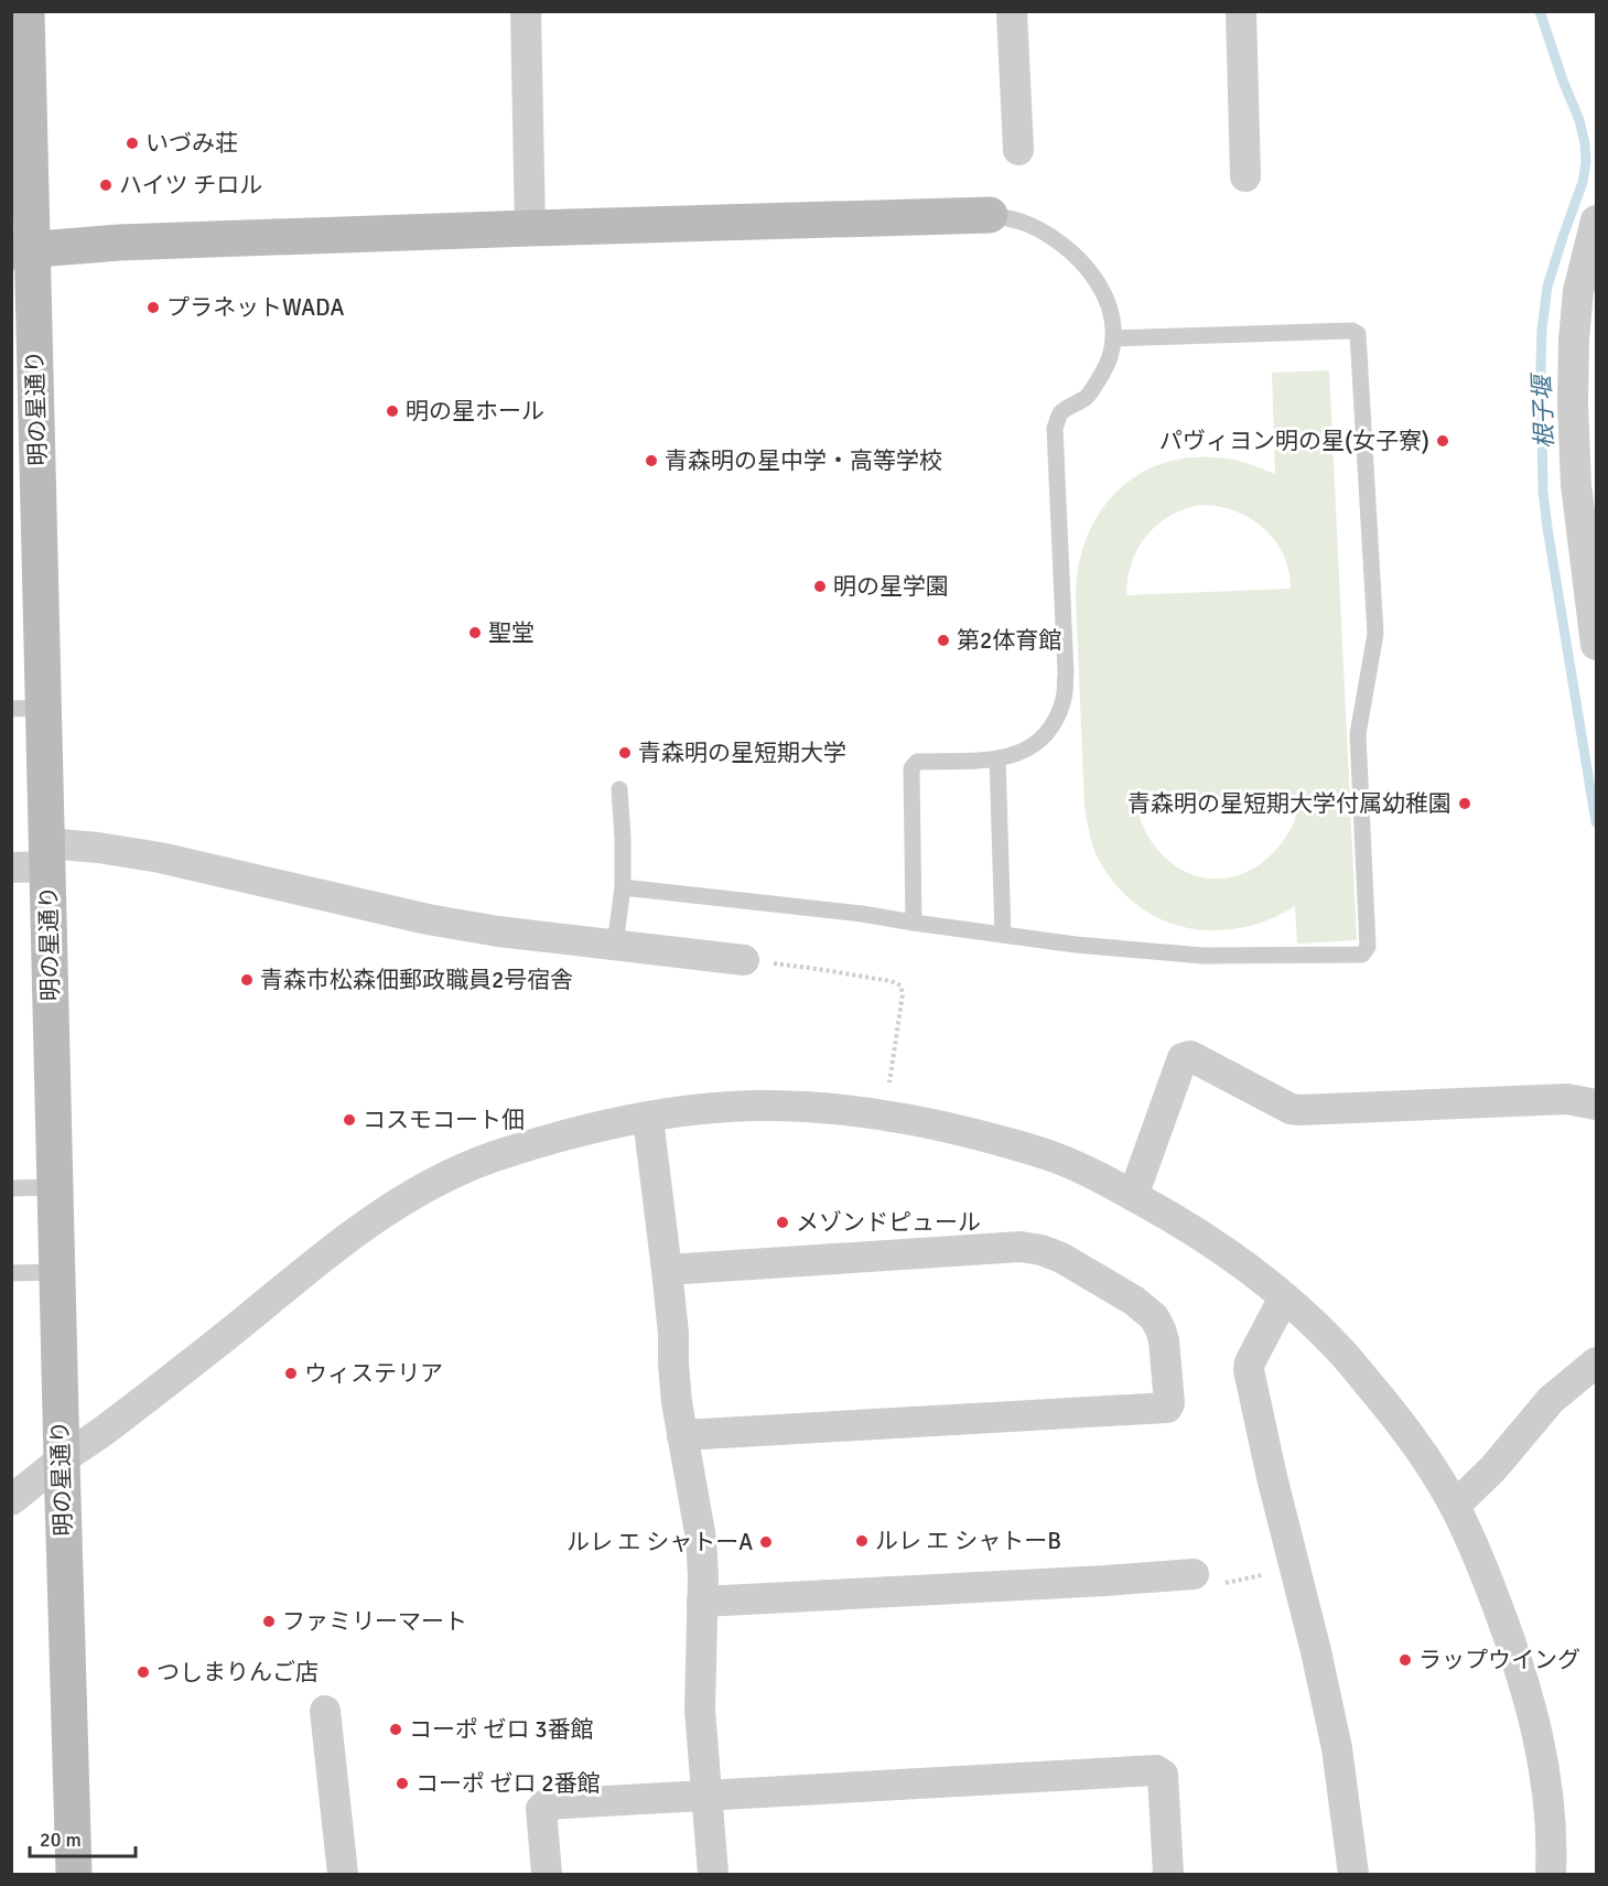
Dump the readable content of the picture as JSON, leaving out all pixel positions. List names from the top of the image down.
{
  "streets": {
    "street": ["明の星通り"]
  },
  "water": ["根子堰"],
  "places": [
    "いづみ荘",
    "ハイツ チロル",
    "プラネットWADA",
    "明の星ホール",
    "パヴィヨン明の星(女子寮)",
    "青森明の星中学・高等学校",
    "明の星学園",
    "聖堂",
    "第2体育館",
    "青森明の星短期大学",
    "青森明の星短期大学付属幼稚園",
    "青森市松森佃郵政職員2号宿舎",
    "コスモコート佃",
    "メゾンドピュール",
    "ウィステリア",
    "ルレ エ シャトーB",
    "ルレ エ シャトーA",
    "ファミリーマート",
    "ラップウイング",
    "つしまりんご店",
    "コーポ ゼロ 3番館",
    "コーポ ゼロ 2番館"
  ],
  "scale_bar": "20 m"
}
